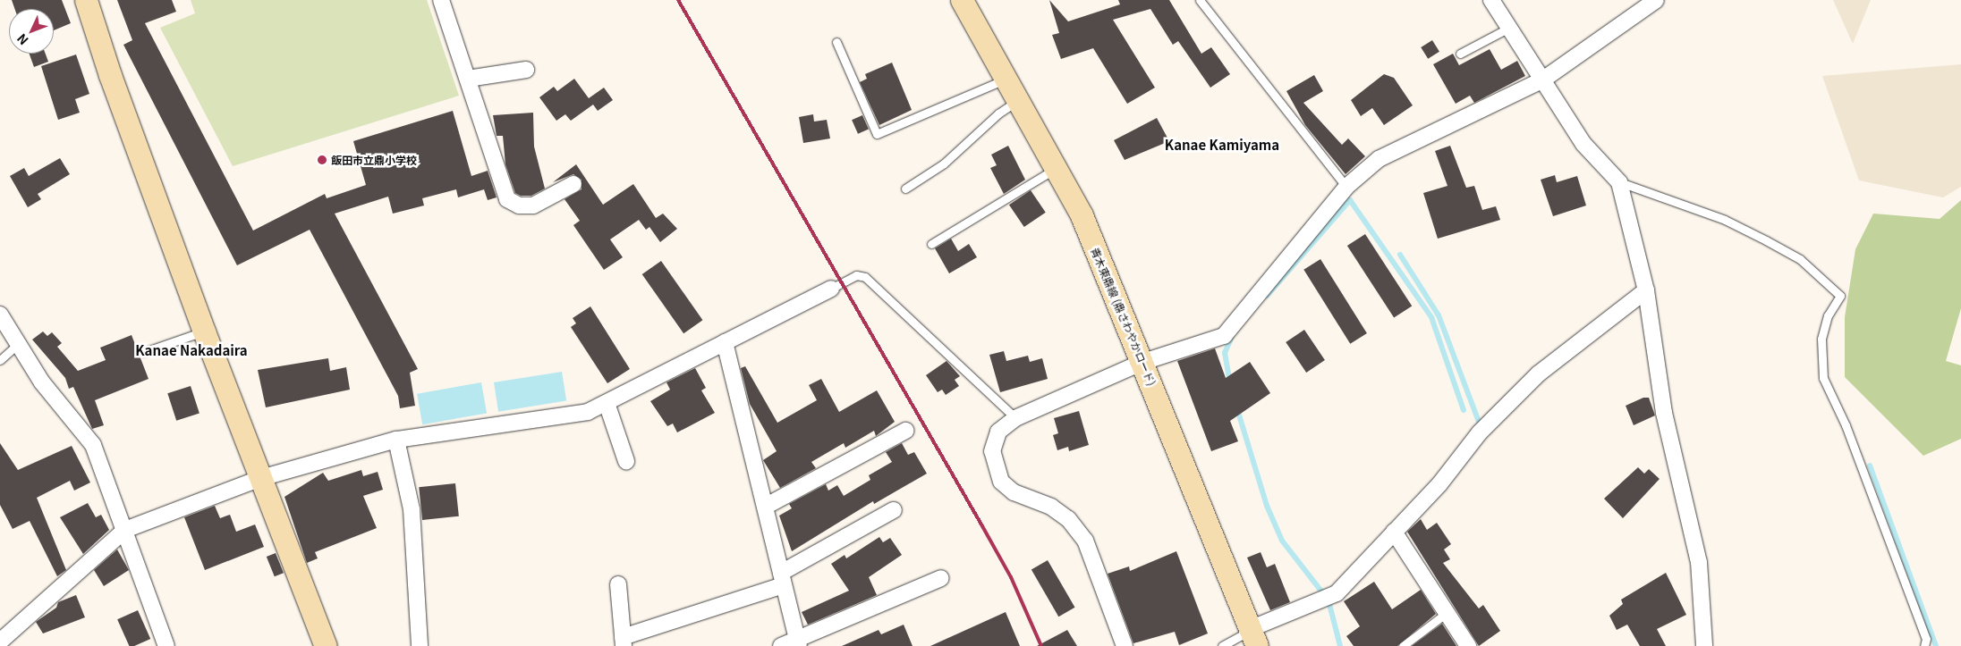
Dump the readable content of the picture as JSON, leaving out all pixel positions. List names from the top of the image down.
{
  "streets": {
    "main road": ["青木東鼎線 (鼎さわやかロード)"]
  },
  "districts": ["Kanae Kamiyama", "Kanae Nakadaira"],
  "places": ["飯田市立鼎小学校"],
  "north": "bottom left"
}
